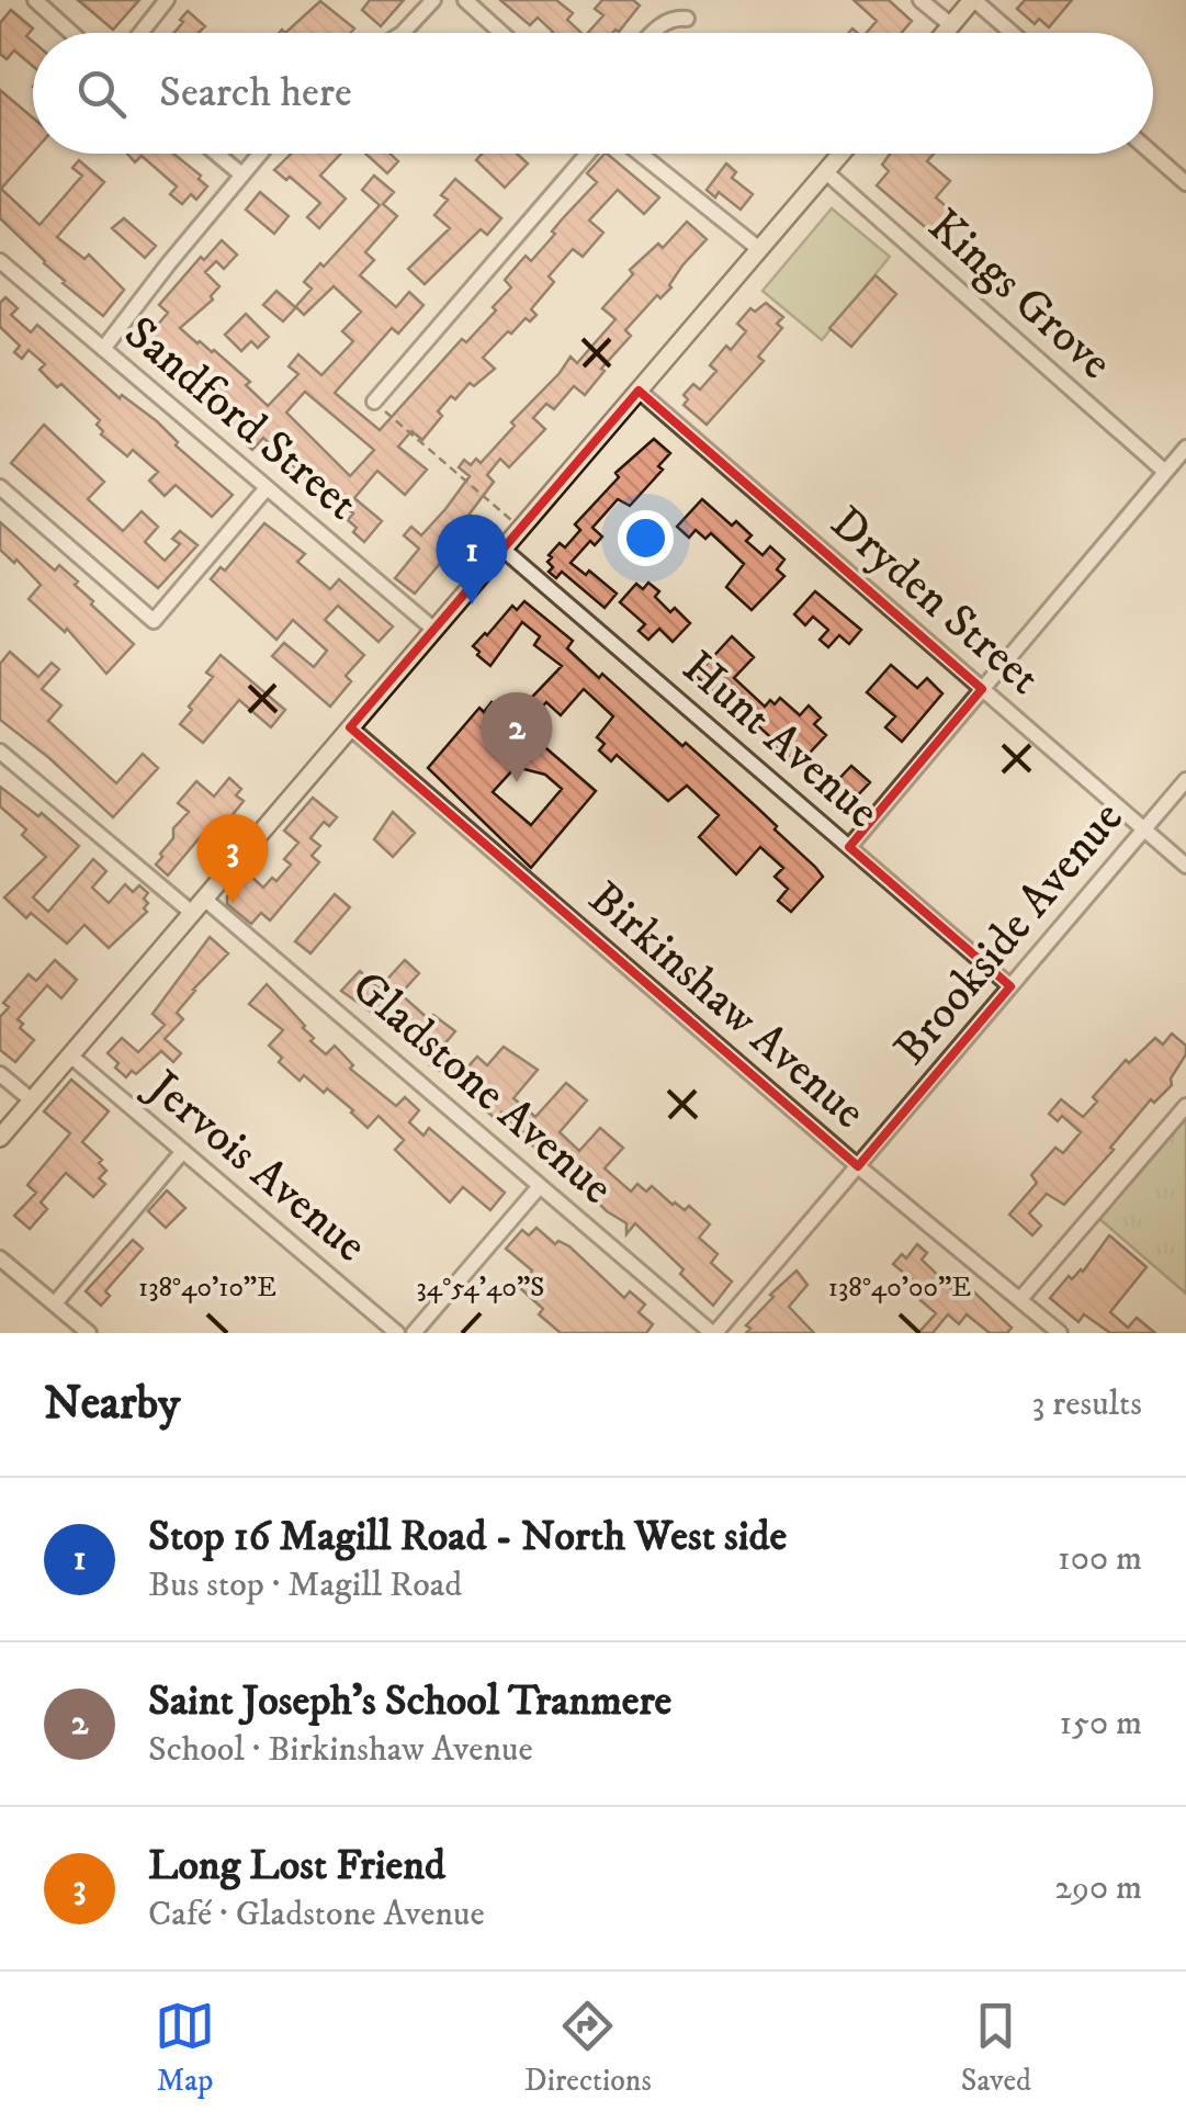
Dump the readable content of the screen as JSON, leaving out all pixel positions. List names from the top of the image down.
{
  "streets": {
    "street": [
      "Kings Grove",
      "Sandford Street",
      "Dryden Street",
      "Hunt Avenue",
      "Brookside Avenue",
      "Birkinshaw Avenue",
      "Gladstone Avenue",
      "Jervois Avenue"
    ]
  },
  "crossings": [
    ["Dryden Street", "Brookside Avenue"],
    ["Hunt Avenue", "Brookside Avenue"],
    ["Brookside Avenue", "Birkinshaw Avenue"],
    ["Brookside Avenue", "Gladstone Avenue"]
  ],
  "page": {
    "search": "Search here",
    "pins": ["1", "2", "3"],
    "heading": ["Nearby", "3 results"],
    "list": [
      {
        "mark": "1",
        "name": "Stop 16 Magill Road - North West side",
        "note": "Bus stop · Magill Road",
        "value": "100 m"
      },
      {
        "mark": "2",
        "name": "Saint Joseph's School Tranmere",
        "note": "School · Birkinshaw Avenue",
        "value": "150 m"
      },
      {
        "mark": "3",
        "name": "Long Lost Friend",
        "note": "Café · Gladstone Avenue",
        "value": "290 m"
      }
    ],
    "nav": ["Map", "Directions", "Saved"]
  },
  "coordinates": ["34°54'40\"S", "138°40'10\"E", "138°40'00\"E"]
}
